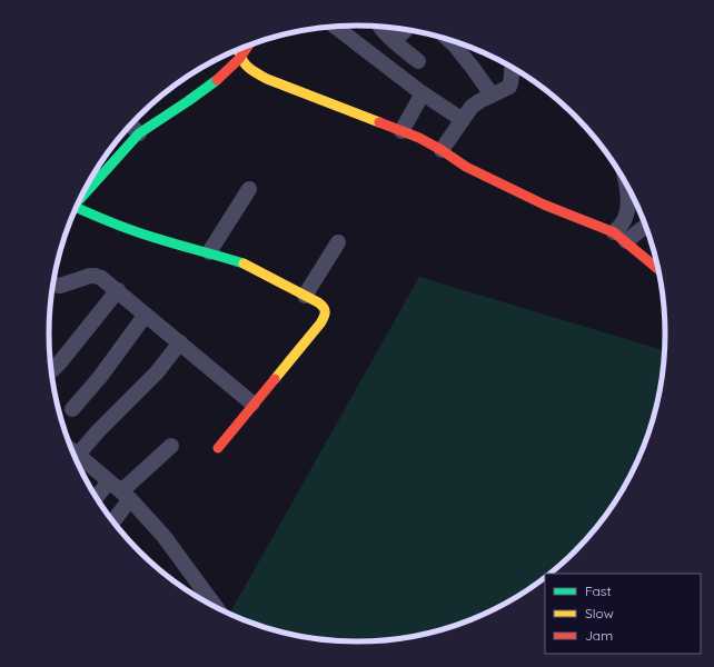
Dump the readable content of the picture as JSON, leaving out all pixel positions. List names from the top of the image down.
{
  "legend": ["Fast", "Slow", "Jam"]
}
